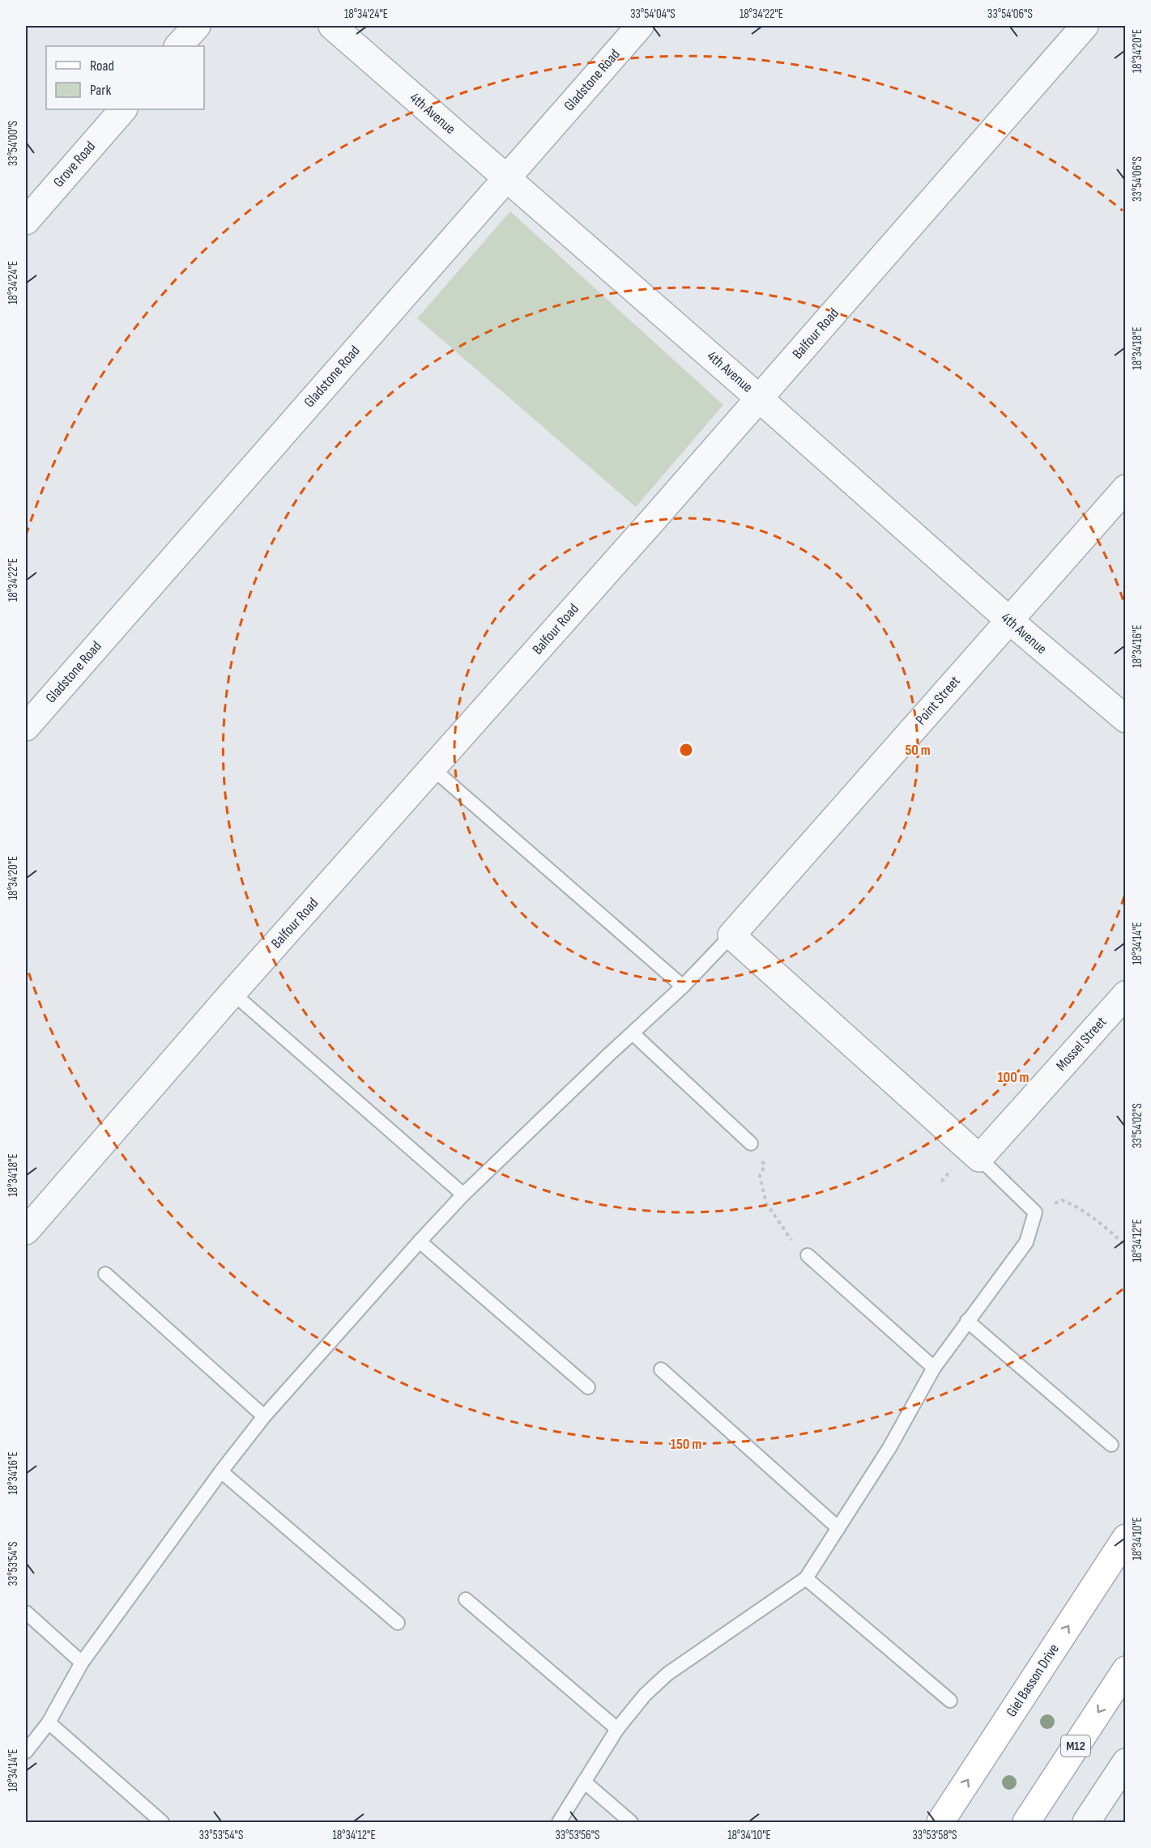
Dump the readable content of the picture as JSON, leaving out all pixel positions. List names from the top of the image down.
{
  "streets": {
    "main road": ["Giel Basson Drive", "M12"],
    "street": [
      "Gladstone Road",
      "4th Avenue",
      "Grove Road",
      "Balfour Road",
      "Point Street",
      "Mossel Street"
    ]
  },
  "crossings": [
    ["Gladstone Road", "4th Avenue"],
    ["4th Avenue", "Balfour Road"],
    ["4th Avenue", "Point Street"]
  ],
  "legend": ["Road", "Park"],
  "coordinates": [
    "18°34'24\"E",
    "33°54'04\"S",
    "18°34'22\"E",
    "33°54'06\"S",
    "18°34'20\"E",
    "33°54'00\"S",
    "18°34'18\"E",
    "18°34'16\"E",
    "18°34'14\"E",
    "33°54'02\"S",
    "18°34'12\"E",
    "18°34'10\"E",
    "33°53'54\"S",
    "33°53'56\"S",
    "33°53'58\"S"
  ],
  "rings": ["50 m", "100 m", "150 m"]
}
